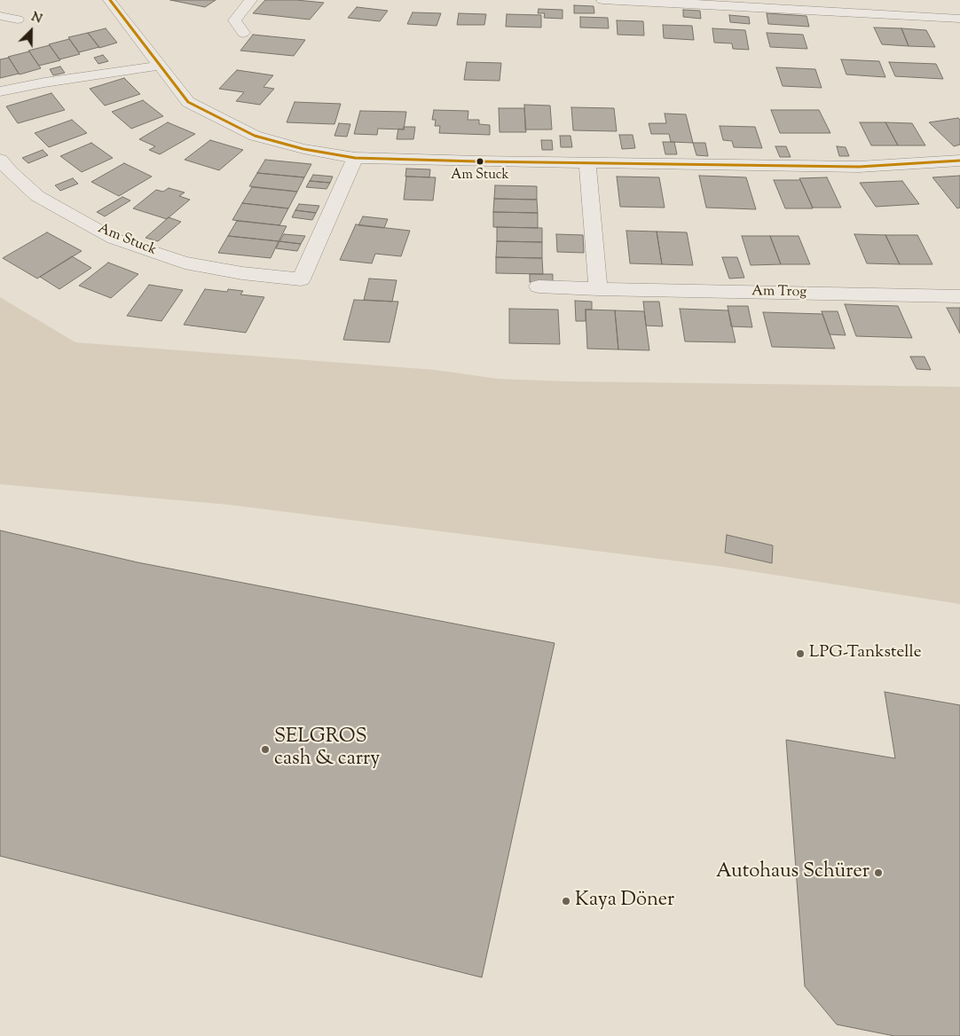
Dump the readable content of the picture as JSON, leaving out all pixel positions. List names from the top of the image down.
{
  "streets": {
    "street": ["Am Stuck", "Am Trog"]
  },
  "places": [
    "Am Stuck",
    "LPG-Tankstelle",
    "SELGROS cash & carry",
    "Autohaus Schürer",
    "Kaya Döner"
  ],
  "north": "top right"
}
